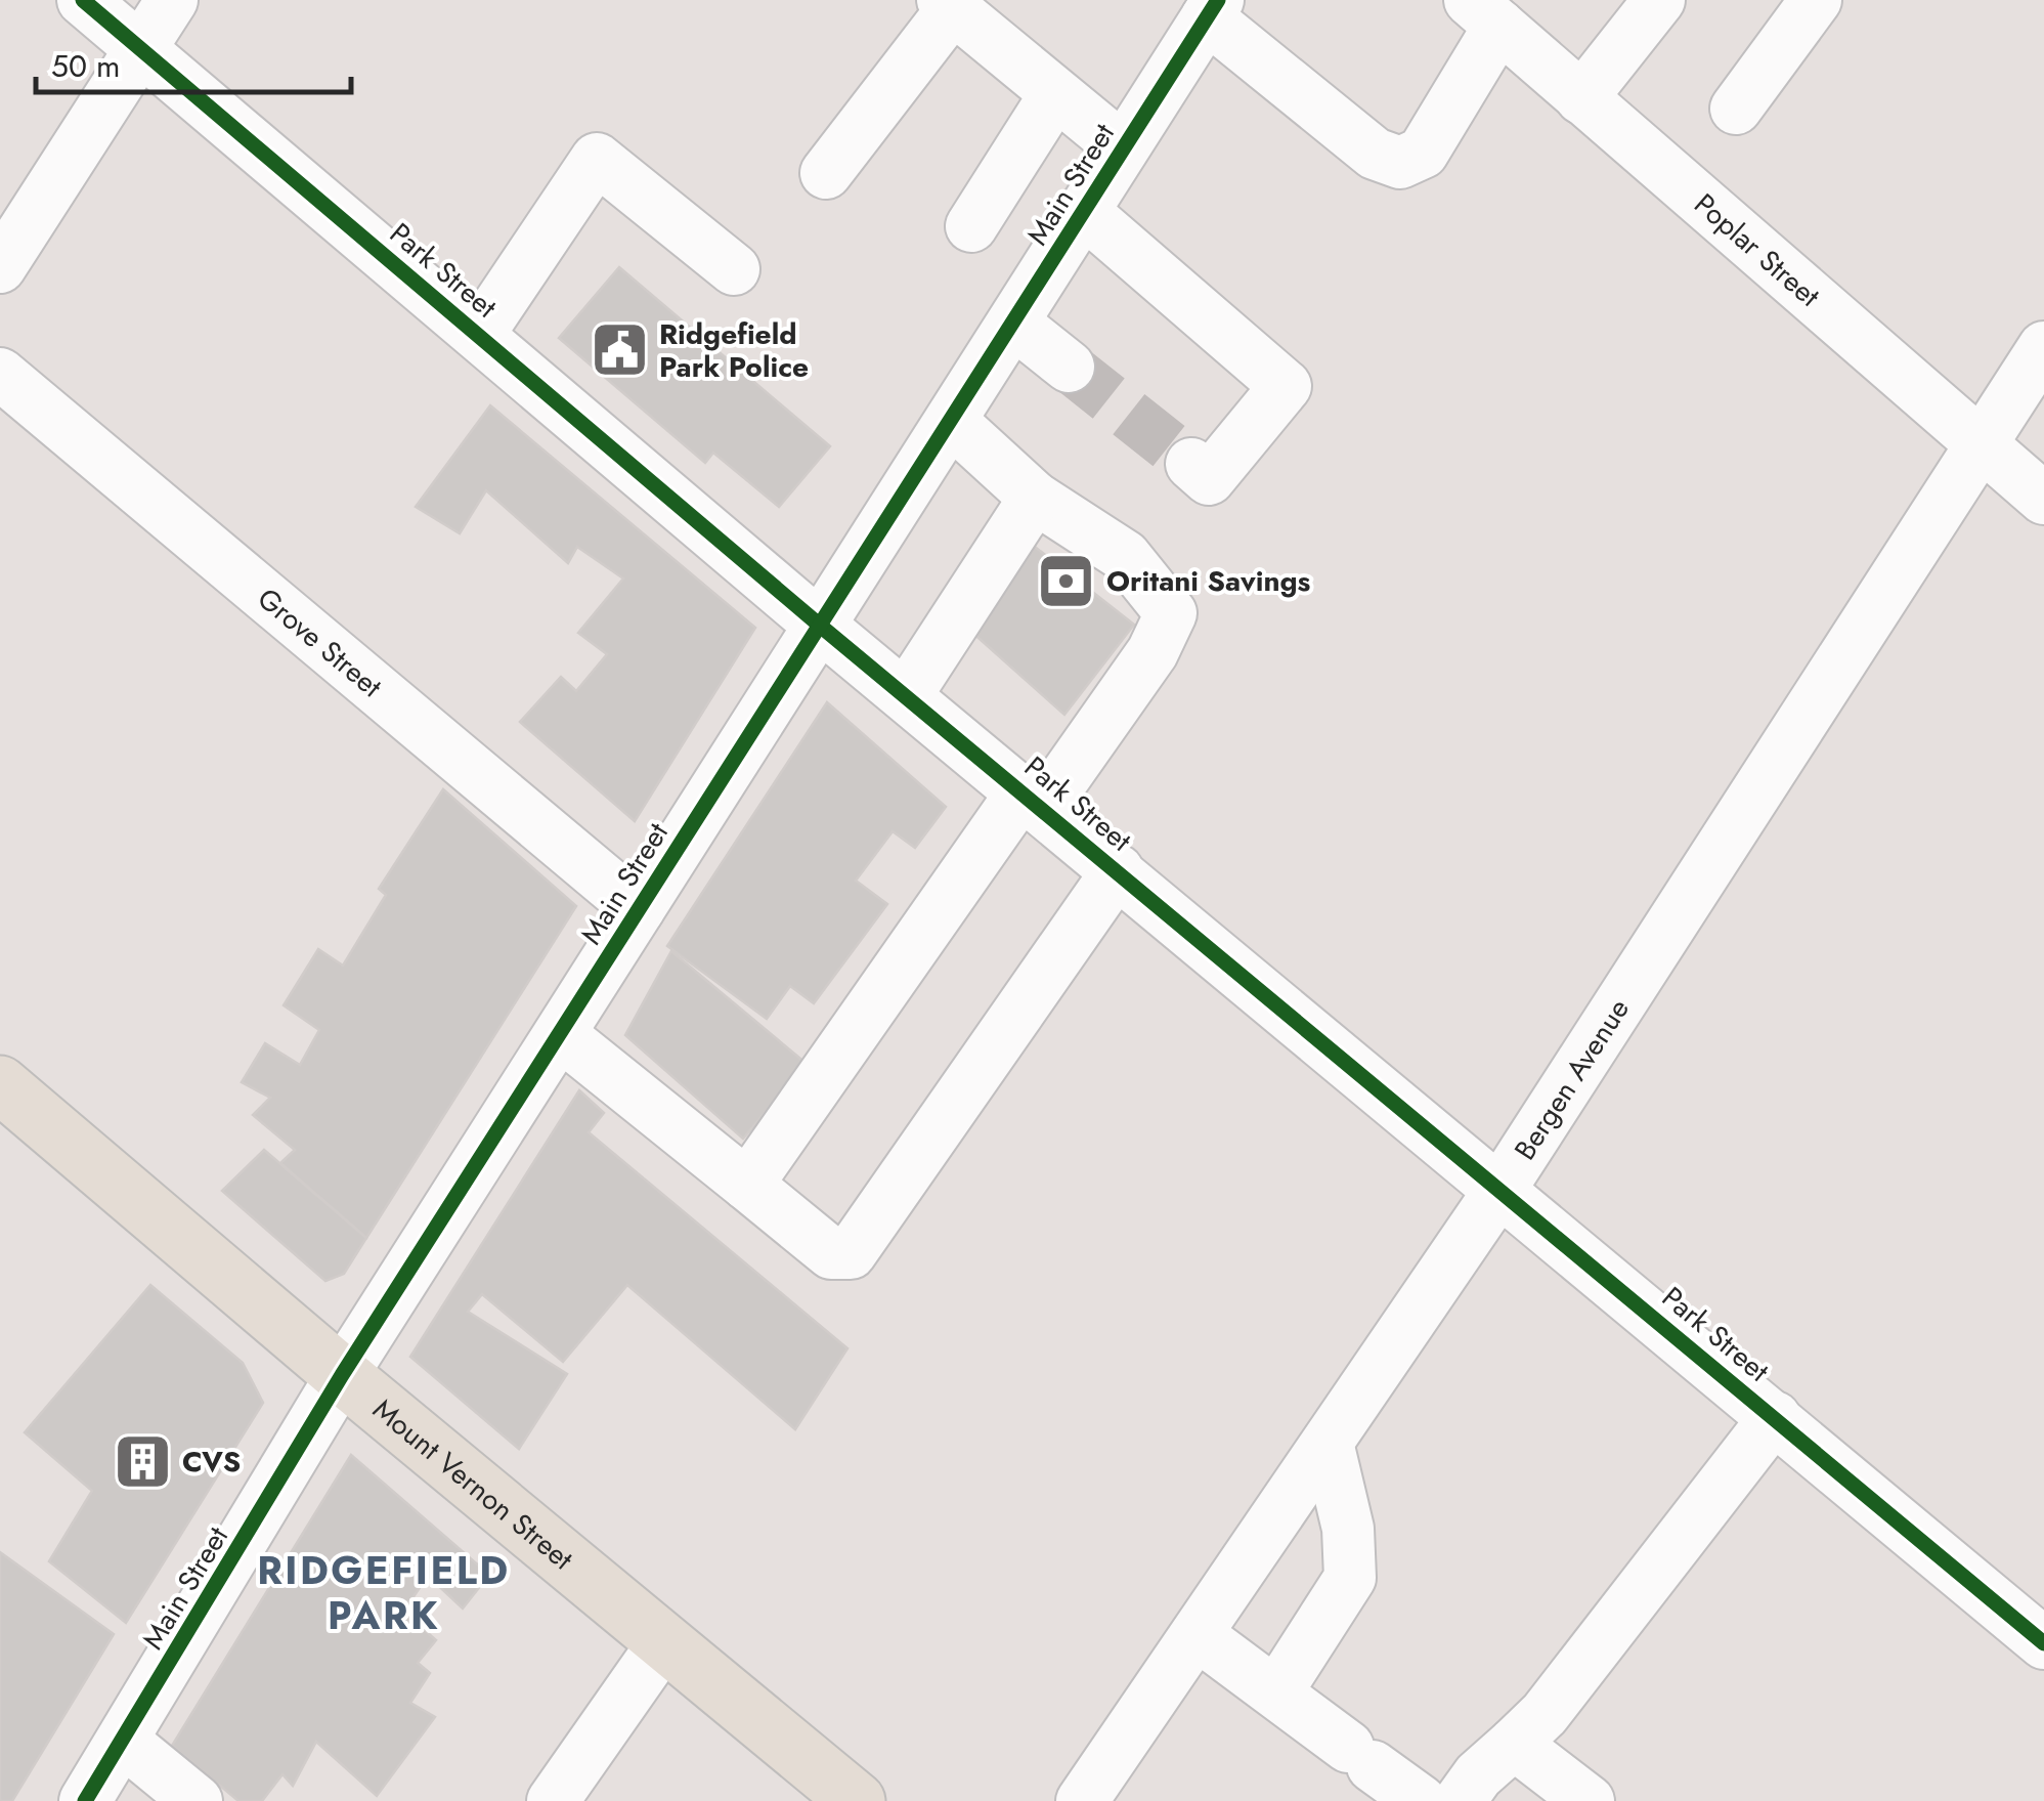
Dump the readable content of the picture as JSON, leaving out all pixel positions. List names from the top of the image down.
{
  "streets": {
    "main road": ["Mount Vernon Street"],
    "street": [
      "Main Street",
      "Poplar Street",
      "Park Street",
      "Grove Street",
      "Bergen Avenue"
    ]
  },
  "crossings": [
    ["Main Street", "Park Street"],
    ["Main Street", "Grove Street"],
    ["Main Street", "Mount Vernon Street"],
    ["Poplar Street", "Bergen Avenue"],
    ["Park Street", "Bergen Avenue"]
  ],
  "districts": ["RIDGEFIELD PARK"],
  "places": {
    "public building": ["Ridgefield Park Police"],
    "bank": ["Oritani Savings"],
    "building": ["CVS"]
  },
  "scale_bar": "50 m"
}
